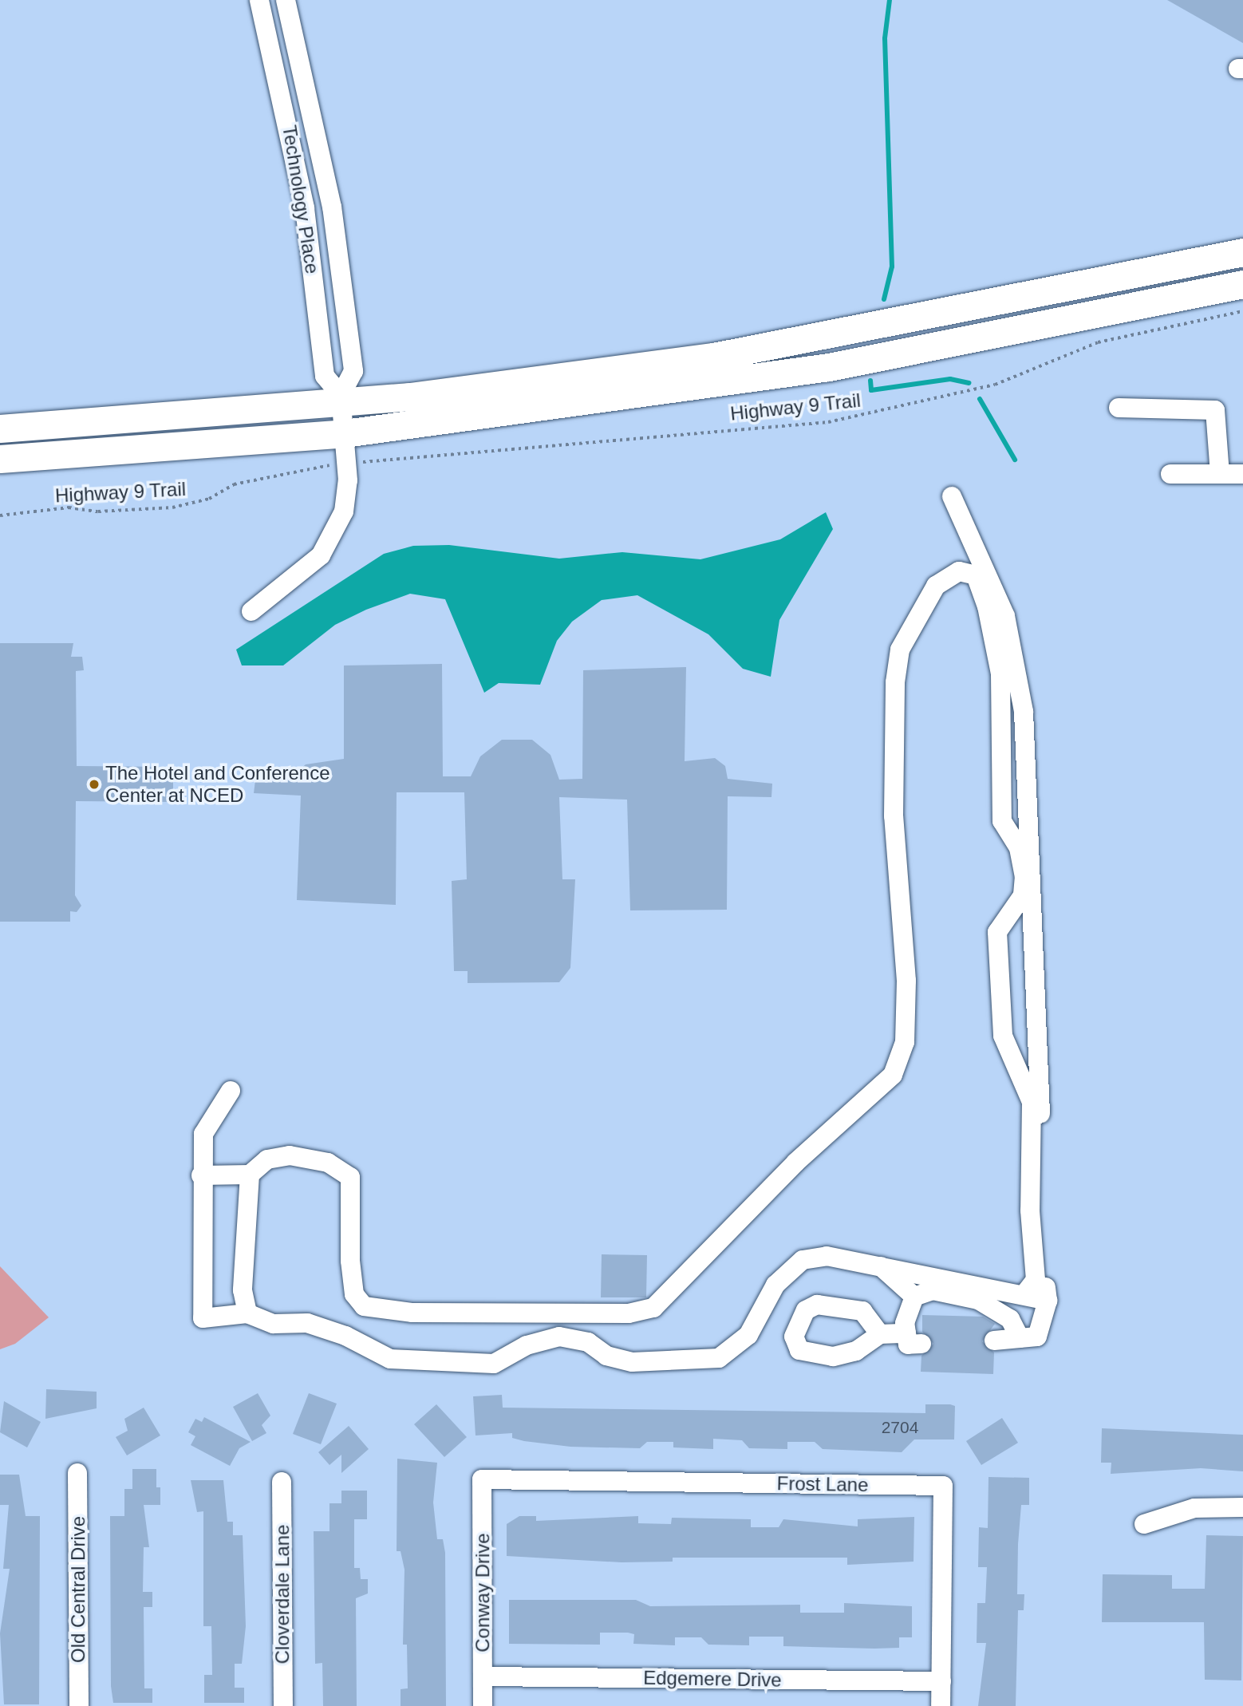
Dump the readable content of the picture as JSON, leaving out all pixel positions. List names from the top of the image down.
{
  "streets": {
    "street": [
      "Technology Place",
      "Frost Lane",
      "Old Central Drive",
      "Conway Drive",
      "Cloverdale Lane",
      "Edgemere Drive"
    ],
    "path": ["Highway 9 Trail"]
  },
  "crossings": [
    ["Frost Lane", "Conway Drive"],
    ["Frost Lane", "Edgemere Drive"],
    ["Conway Drive", "Edgemere Drive"]
  ],
  "places": ["The Hotel and Conference Center at NCED"],
  "house_numbers": ["2704"]
}
